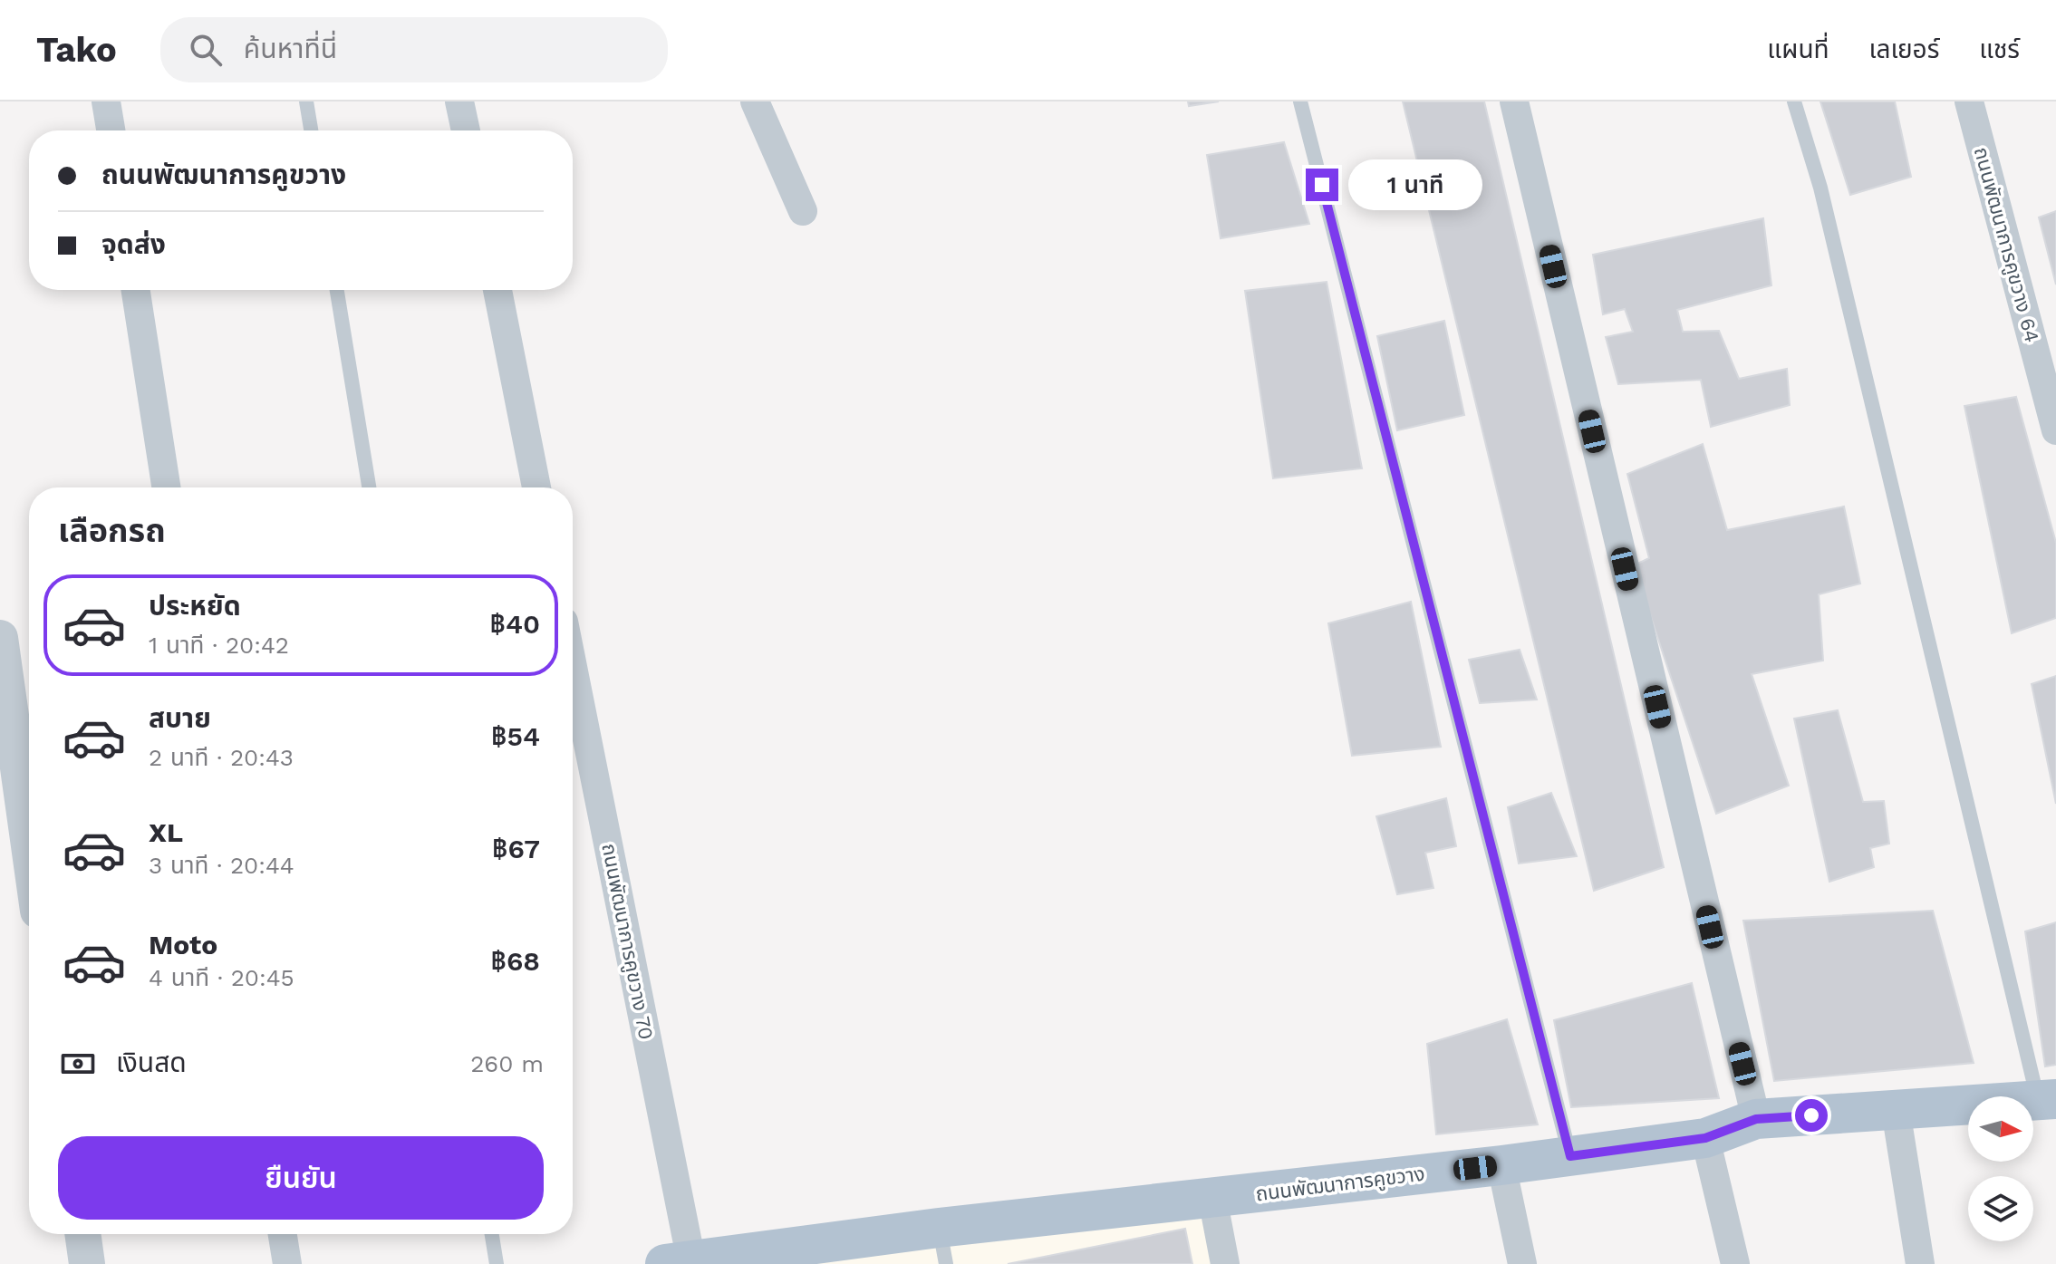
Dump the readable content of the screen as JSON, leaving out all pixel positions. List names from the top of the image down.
{
  "streets": {
    "main road": ["ถนนพัฒนาการคูขวาง"],
    "street": ["ถนนพัฒนาการคูขวาง 64", "ถนนพัฒนาการคูขวาง 70"]
  },
  "crossings": [
    ["ถนนพัฒนาการคูขวาง 70", "ถนนพัฒนาการคูขวาง"]
  ],
  "north": "right",
  "page": {
    "header": "Tako",
    "search": "ค้นหาที่นี่",
    "nav": ["แผนที่", "เลเยอร์", "แชร์"],
    "banner": ["ถนนพัฒนาการคูขวาง", "จุดส่ง"],
    "bubble": "1 นาที",
    "heading": "เลือกรถ",
    "list": [
      {
        "name": "ประหยัด",
        "note": "1 นาที · 20:42",
        "value": "฿40"
      },
      {
        "name": "สบาย",
        "note": "2 นาที · 20:43",
        "value": "฿54"
      },
      {
        "name": "XL",
        "note": "3 นาที · 20:44",
        "value": "฿67"
      },
      {
        "name": "Moto",
        "note": "4 นาที · 20:45",
        "value": "฿68"
      }
    ],
    "pay": ["เงินสด", "260 m"],
    "buttons": "ยืนยัน"
  }
}
